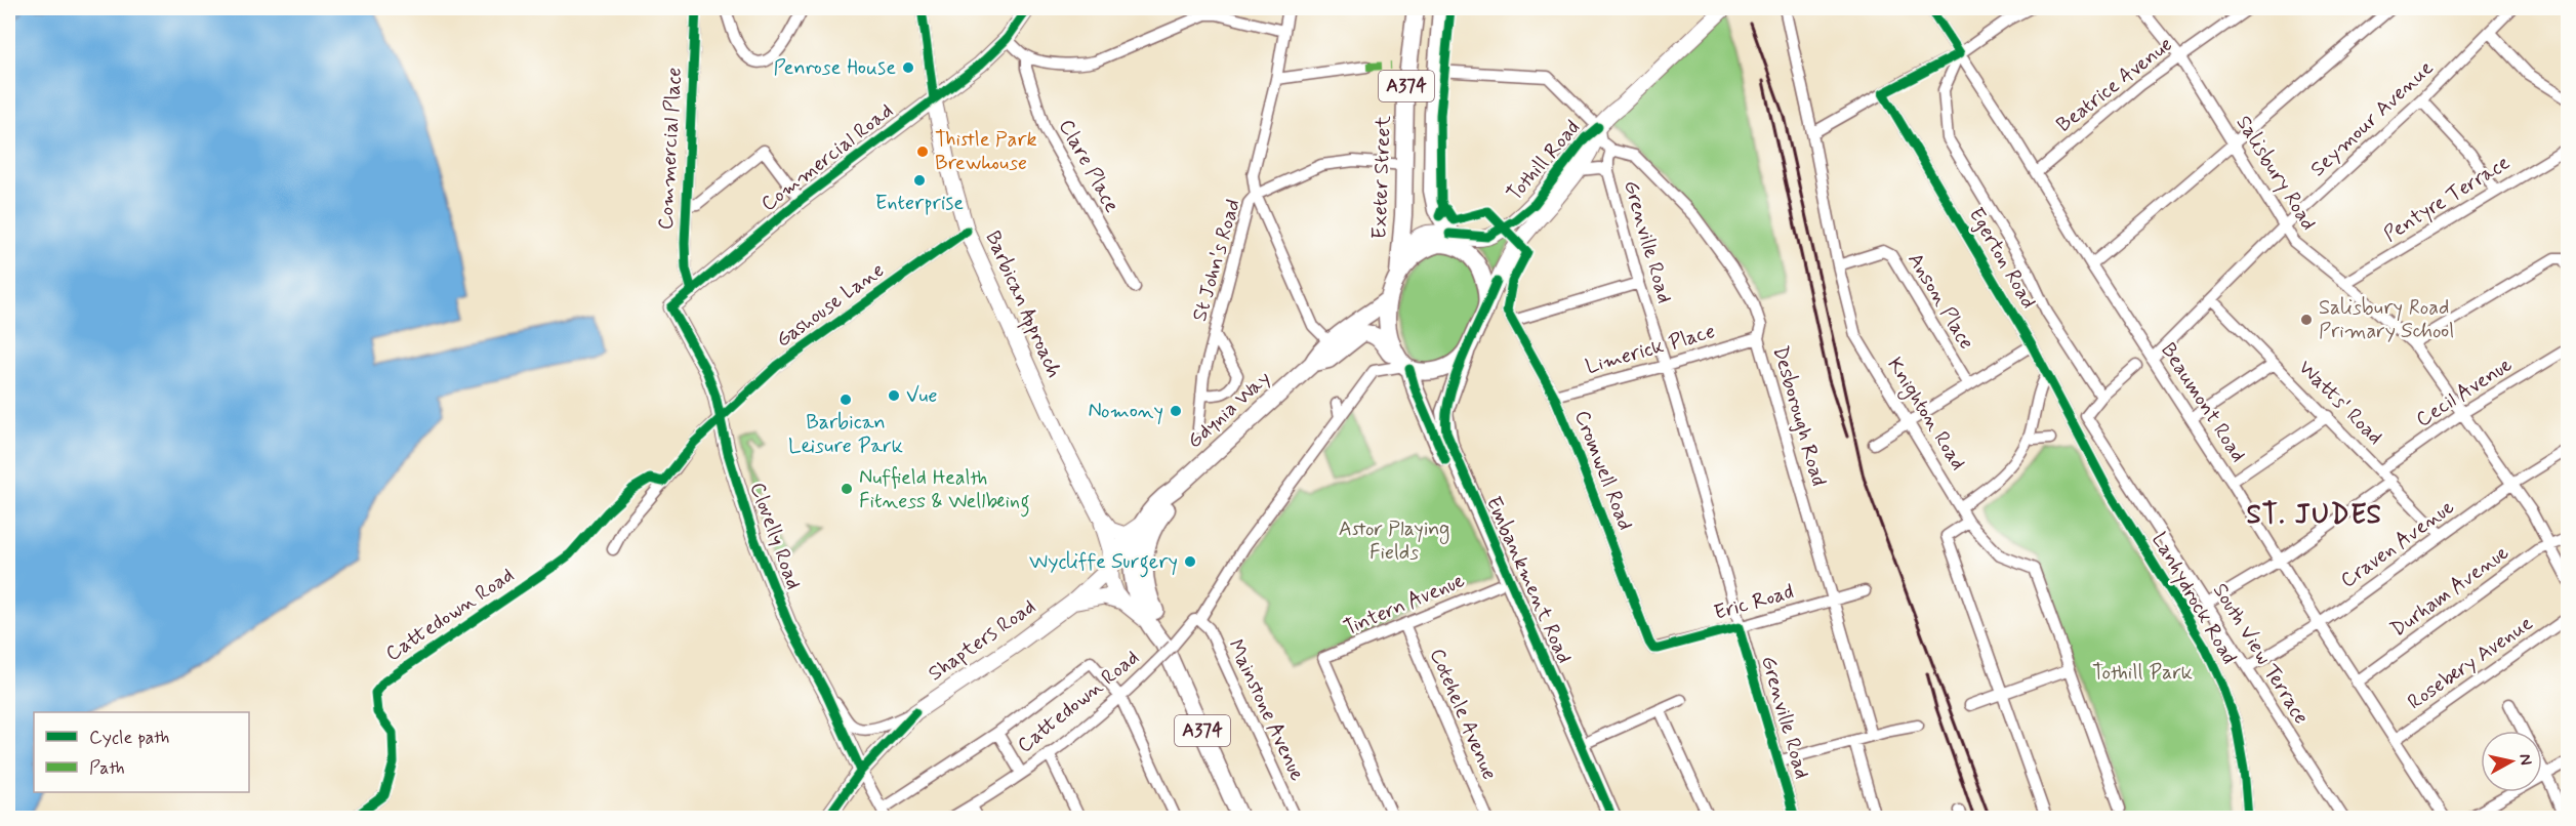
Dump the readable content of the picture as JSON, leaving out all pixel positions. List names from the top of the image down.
{
  "streets": {
    "main road": [
      "A374",
      "Exeter Street",
      "Gdynia Way",
      "Embankment Road"
    ],
    "street": [
      "Beatrice Avenue",
      "Seymour Avenue",
      "Commercial Place",
      "Commercial Road",
      "Tothill Road",
      "Clare Place",
      "Salisbury Road",
      "Pentyre Terrace",
      "Grenville Road",
      "Egerton Road",
      "St John's Road",
      "Anson Place",
      "Barbican Approach",
      "Gashouse Lane",
      "Limerick Place",
      "Cecil Avenue",
      "Beaumont Road",
      "Watts' Road",
      "Knighton Road",
      "Desborough Road",
      "Cromwell Road",
      "Clovelly Road",
      "Craven Avenue",
      "Durham Avenue",
      "Lanhydrock Road",
      "Eric Road",
      "Tintern Avenue",
      "Cattedown Road",
      "Shapters Road",
      "South View Terrace",
      "Rosebery Avenue",
      "Mainstone Avenue",
      "Cotehele Avenue"
    ]
  },
  "crossings": [
    ["Beatrice Avenue", "Salisbury Road"],
    ["Beatrice Avenue", "Beaumont Road"],
    ["A374", "Tothill Road"],
    ["A374", "Exeter Street"],
    ["A374", "Gdynia Way"],
    ["A374", "Embankment Road"],
    ["A374", "Cattedown Road"],
    ["Seymour Avenue", "Salisbury Road"],
    ["Seymour Avenue", "Beaumont Road"],
    ["Seymour Avenue", "Watts' Road"],
    ["Commercial Place", "Commercial Road"],
    ["Commercial Road", "Barbican Approach"],
    ["Commercial Road", "Clovelly Road"],
    ["Tothill Road", "Exeter Street"],
    ["Tothill Road", "Grenville Road"],
    ["Tothill Road", "Gdynia Way"],
    ["Tothill Road", "Embankment Road"],
    ["Tothill Road", "Cattedown Road"],
    ["Salisbury Road", "Pentyre Terrace"],
    ["Salisbury Road", "Cecil Avenue"],
    ["Salisbury Road", "Craven Avenue"],
    ["Salisbury Road", "Durham Avenue"],
    ["Exeter Street", "Gdynia Way"],
    ["Exeter Street", "Embankment Road"],
    ["Exeter Street", "Cattedown Road"],
    ["Grenville Road", "Limerick Place"],
    ["Grenville Road", "Desborough Road"],
    ["Grenville Road", "Eric Road"],
    ["Egerton Road", "Lanhydrock Road"],
    ["Anson Place", "Knighton Road"],
    ["Barbican Approach", "Gashouse Lane"],
    ["Barbican Approach", "Gdynia Way"],
    ["Barbican Approach", "Shapters Road"],
    ["Gashouse Lane", "Clovelly Road"],
    ["Limerick Place", "Desborough Road"],
    ["Limerick Place", "Cromwell Road"],
    ["Cecil Avenue", "Watts' Road"],
    ["Beaumont Road", "Craven Avenue"],
    ["Beaumont Road", "Durham Avenue"],
    ["Beaumont Road", "Rosebery Avenue"],
    ["Watts' Road", "Craven Avenue"],
    ["Gdynia Way", "Embankment Road"],
    ["Gdynia Way", "Cattedown Road"],
    ["Desborough Road", "Eric Road"],
    ["Cromwell Road", "Eric Road"],
    ["Clovelly Road", "Shapters Road"],
    ["Craven Avenue", "South View Terrace"],
    ["Embankment Road", "Tintern Avenue"],
    ["Embankment Road", "Cattedown Road"],
    ["Tintern Avenue", "Cotehele Avenue"],
    ["Cattedown Road", "Mainstone Avenue"]
  ],
  "districts": ["ST. JUDES"],
  "parks": ["Astor Playing Fields", "Tothill Park"],
  "places": [
    "Penrose House",
    "Thistle Park Brewhouse",
    "Enterprise",
    "Salisbury Road Primary School",
    "Vue",
    "Barbican Leisure Park",
    "Nomony",
    "Nuffield Health Fitness & Wellbeing",
    "Wycliffe Surgery"
  ],
  "legend": ["Cycle path", "Path"],
  "north": "right"
}
